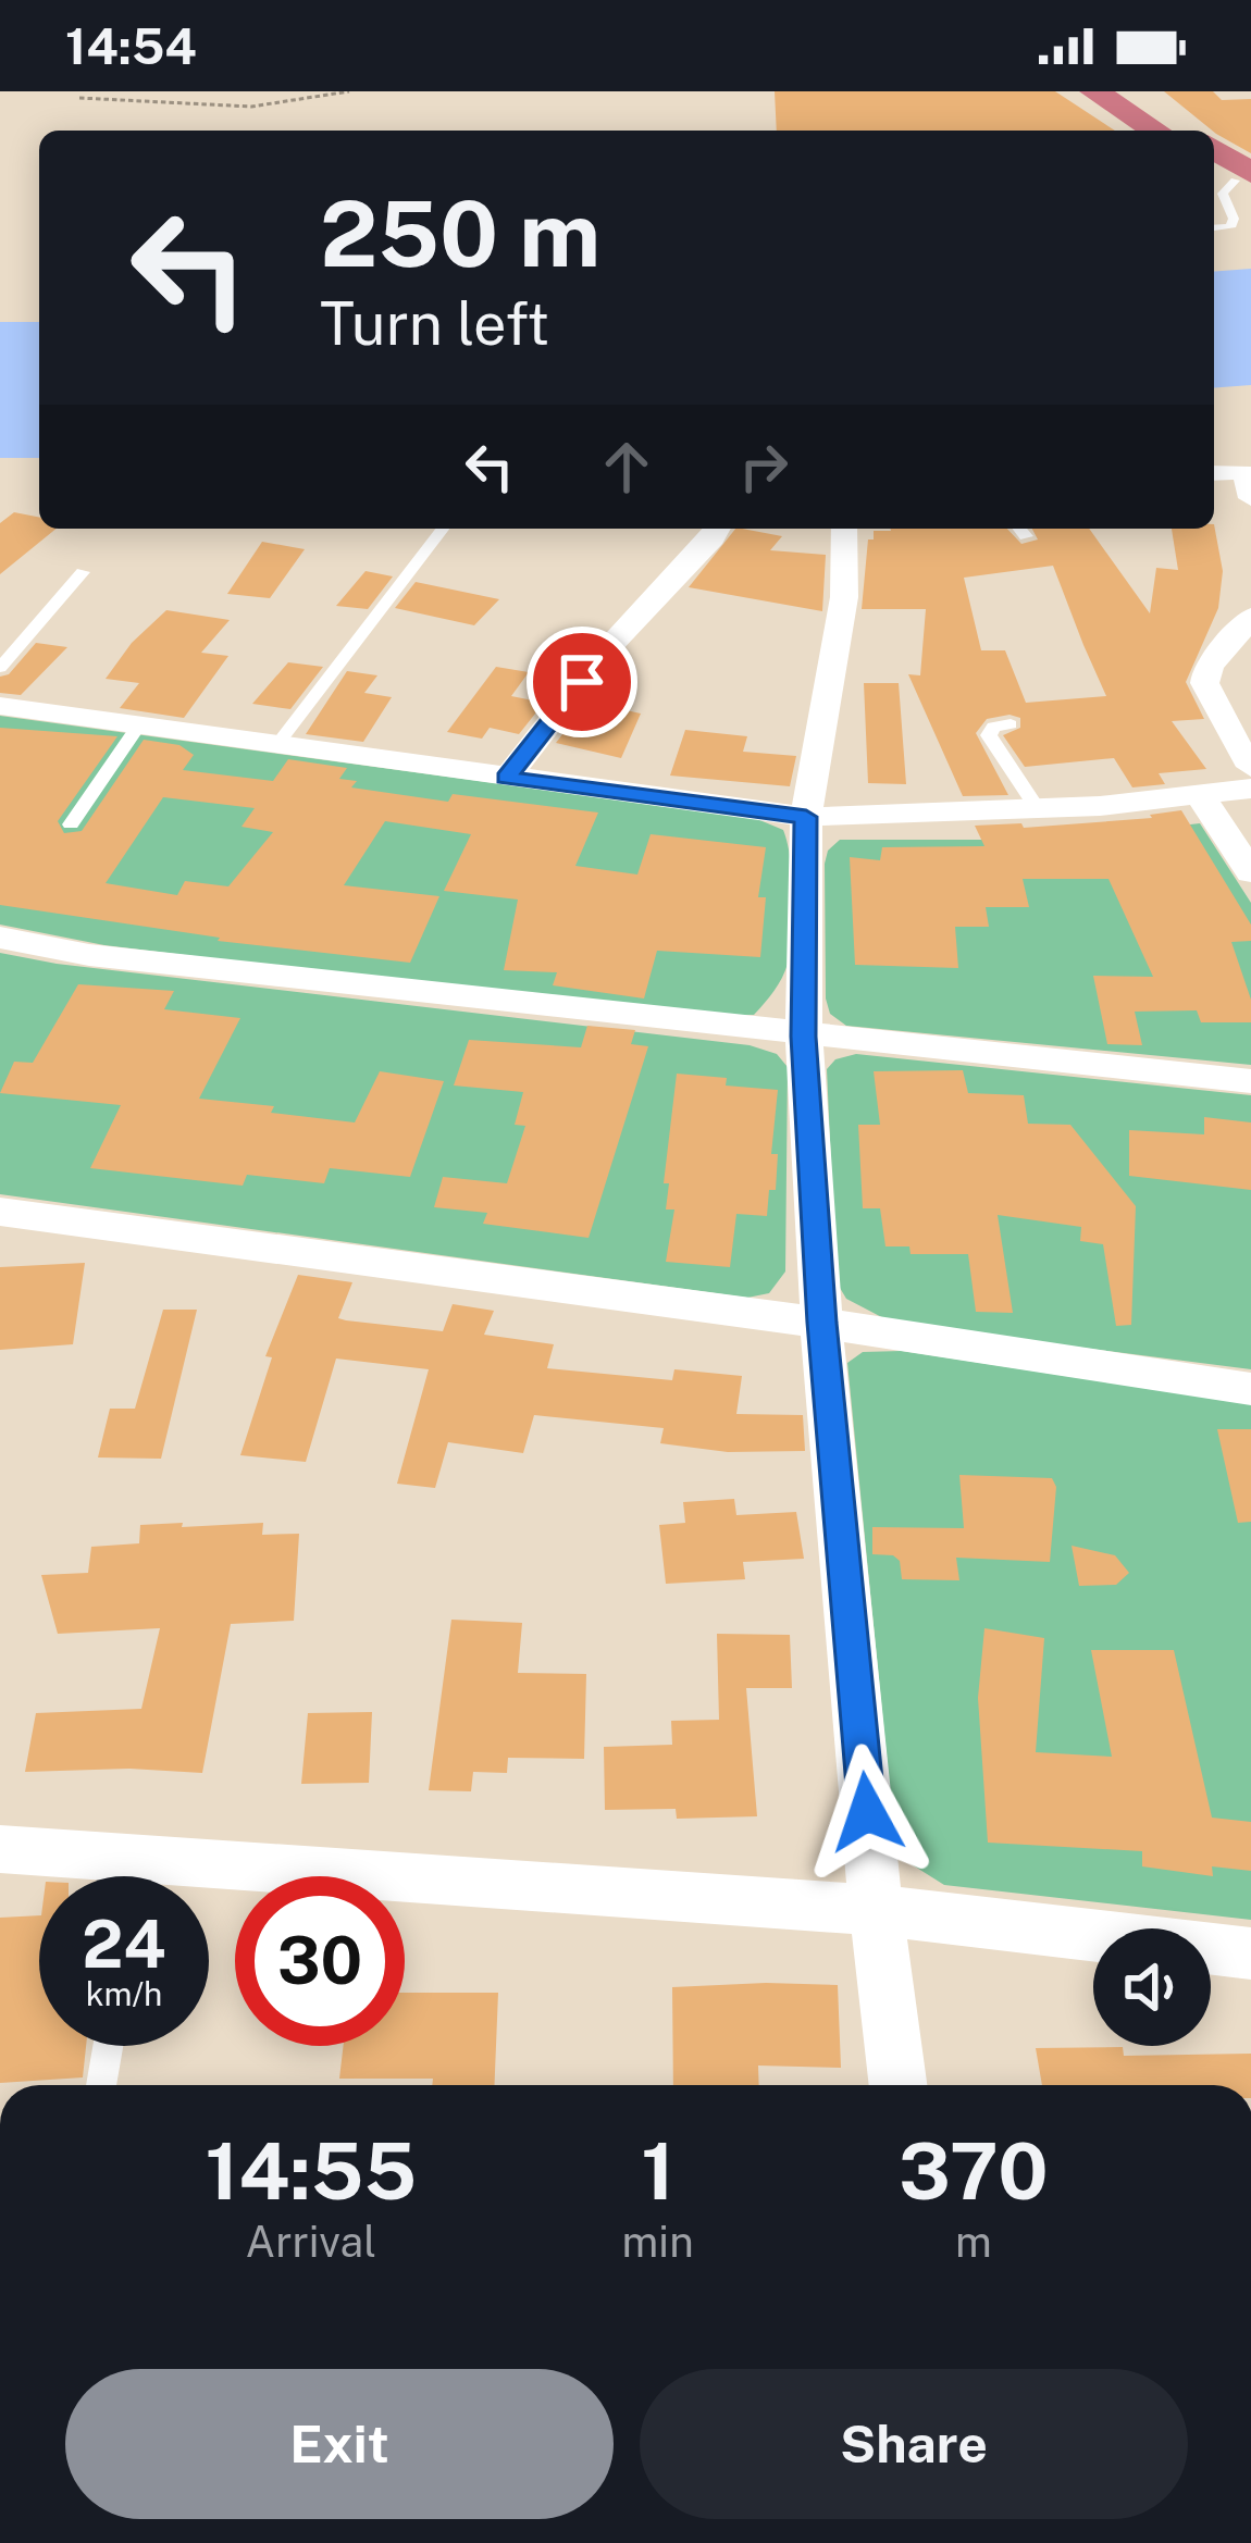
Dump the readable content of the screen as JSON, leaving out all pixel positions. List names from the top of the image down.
{
  "page": {
    "status": "14:54",
    "turn": ["250 m", "Turn left"],
    "speed": "24 km/h",
    "limit": "30",
    "eta": [
      "14:55",
      "Arrival",
      "1",
      "min",
      "370",
      "m"
    ],
    "buttons": ["Exit", "Share"]
  }
}
